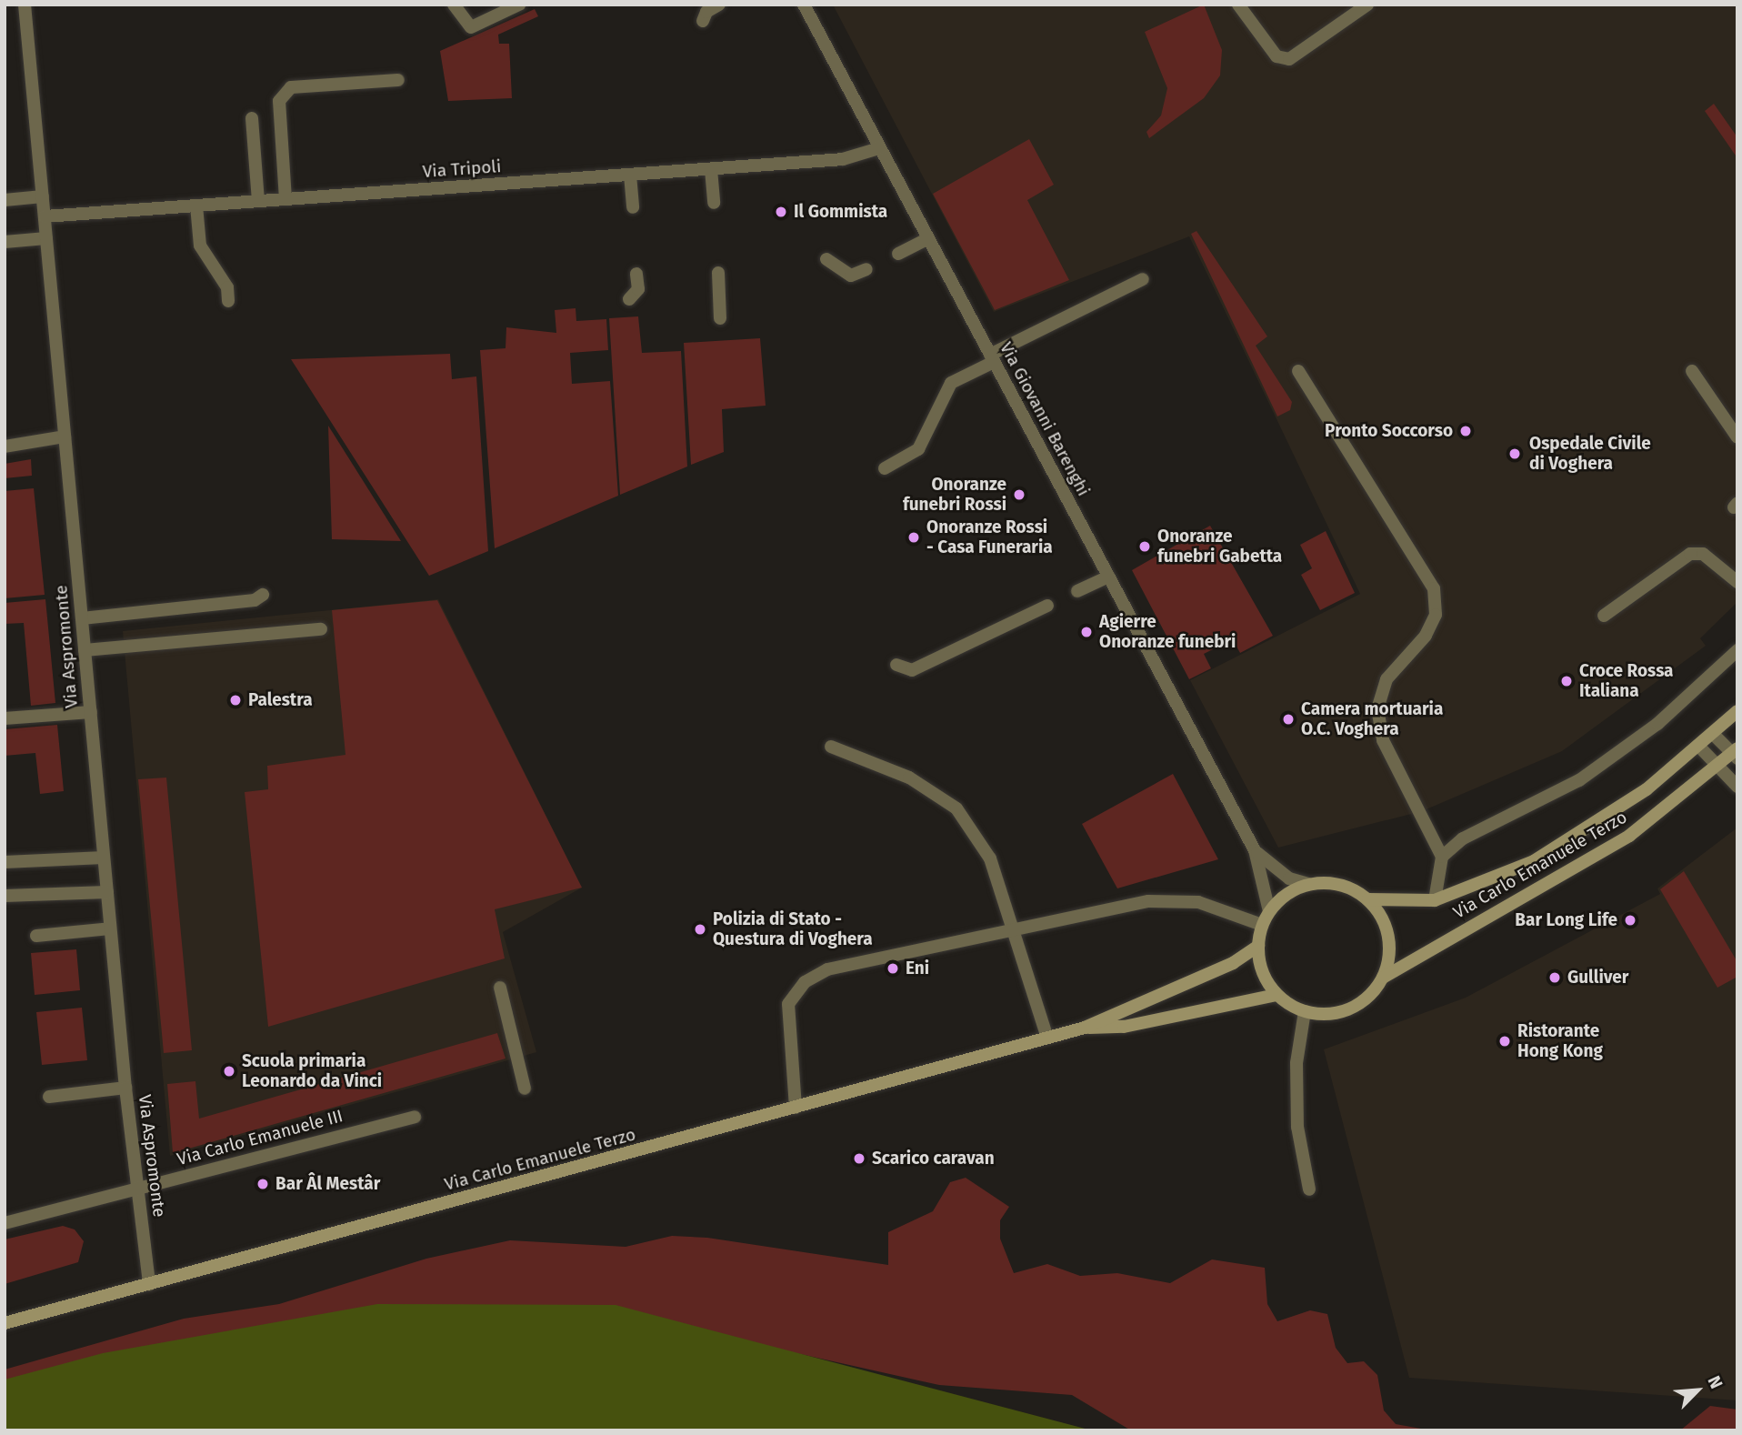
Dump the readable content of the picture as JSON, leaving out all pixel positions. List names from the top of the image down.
{
  "streets": {
    "main road": ["Via Carlo Emanuele Terzo"],
    "street": [
      "Via Tripoli",
      "Via Giovanni Barenghi",
      "Via Aspromonte",
      "Via Carlo Emanuele III"
    ]
  },
  "crossings": [
    ["Via Tripoli", "Via Giovanni Barenghi"],
    ["Via Tripoli", "Via Aspromonte"],
    ["Via Giovanni Barenghi", "Via Carlo Emanuele Terzo"],
    ["Via Aspromonte", "Via Carlo Emanuele Terzo"],
    ["Via Aspromonte", "Via Carlo Emanuele III"]
  ],
  "places": [
    "Il Gommista",
    "Pronto Soccorso",
    "Ospedale Civile di Voghera",
    "Onoranze funebri Rossi",
    "Onoranze Rossi - Casa Funeraria",
    "Onoranze funebri Gabetta",
    "Agierre Onoranze funebri",
    "Croce Rossa Italiana",
    "Palestra",
    "Camera mortuaria O.C. Voghera",
    "Bar Long Life",
    "Polizia di Stato - Questura di Voghera",
    "Eni",
    "Gulliver",
    "Ristorante Hong Kong",
    "Scuola primaria Leonardo da Vinci",
    "Scarico caravan",
    "Bar Âl Mestâr"
  ],
  "north": "top right"
}
